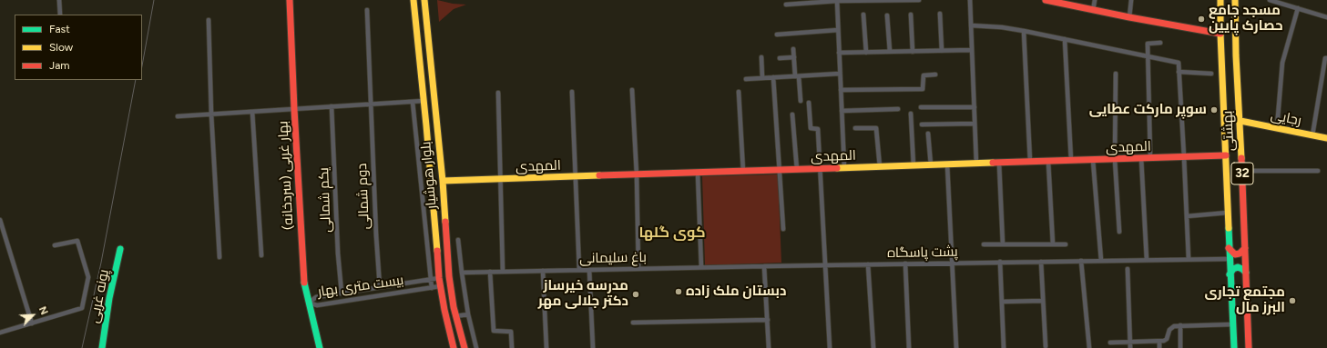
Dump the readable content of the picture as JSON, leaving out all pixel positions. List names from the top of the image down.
{
  "streets": {
    "main road": [
      "رجایی",
      "بهشتی",
      "المهدی",
      "32",
      "بهار غربی (سردخانه)",
      "بلوار هوشیار",
      "پونه غربی"
    ],
    "street": [
      "دوم شمالی",
      "یکم شمالی",
      "پشت پاسگاه",
      "باغ سلیمانی",
      "بیست متری بهار"
    ]
  },
  "crossings": [
    ["رجایی", "بهشتی"],
    ["بهشتی", "المهدی"],
    ["بهشتی", "پشت پاسگاه"],
    ["المهدی", "بلوار هوشیار"],
    ["بهار غربی (سردخانه)", "بیست متری بهار"],
    ["بلوار هوشیار", "بیست متری بهار"],
    ["دوم شمالی", "بیست متری بهار"],
    ["یکم شمالی", "بیست متری بهار"],
    ["پشت پاسگاه", "باغ سلیمانی"]
  ],
  "districts": ["کوی گلها"],
  "places": [
    "مسجد جامع حصارک پایین",
    "سوپر مارکت عطایی",
    "دبستان ملک زاده",
    "مدرسه خیرساز دکتر جلالی مهر",
    "مجتمع تجاری البرز مال"
  ],
  "legend": ["Fast", "Slow", "Jam"],
  "north": "top right"
}
